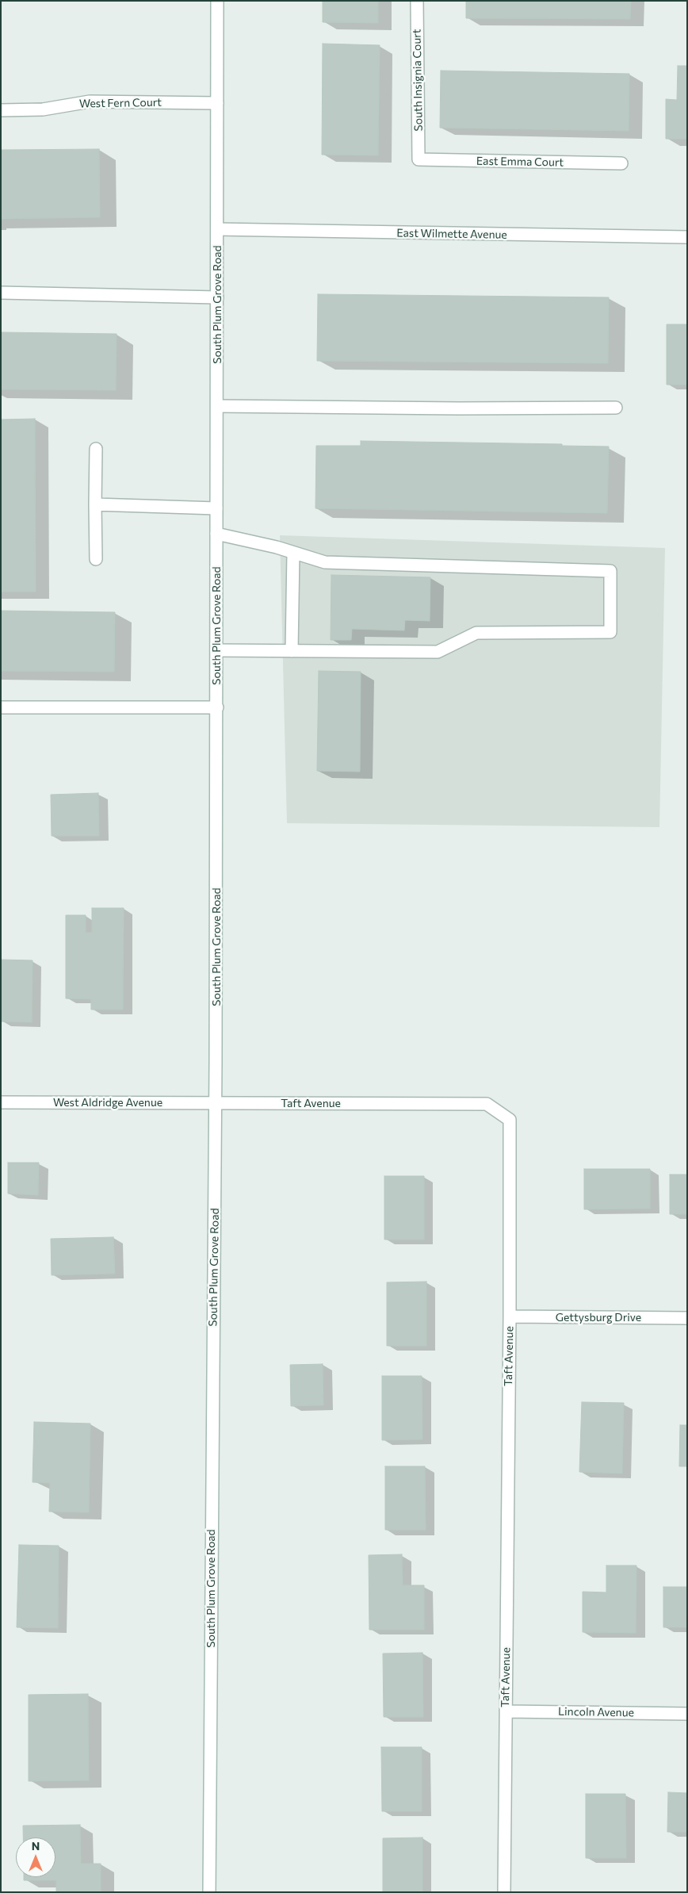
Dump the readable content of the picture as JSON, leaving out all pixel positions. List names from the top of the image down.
{
  "streets": {
    "street": [
      "South Insignia Court",
      "West Fern Court",
      "East Emma Court",
      "East Wilmette Avenue",
      "South Plum Grove Road",
      "West Aldridge Avenue",
      "Taft Avenue",
      "Gettysburg Drive",
      "Lincoln Avenue"
    ]
  },
  "crossings": [
    ["South Insignia Court", "East Emma Court"],
    ["West Fern Court", "South Plum Grove Road"],
    ["East Wilmette Avenue", "South Plum Grove Road"],
    ["South Plum Grove Road", "West Aldridge Avenue"],
    ["South Plum Grove Road", "Taft Avenue"],
    ["West Aldridge Avenue", "Taft Avenue"],
    ["Taft Avenue", "Gettysburg Drive"],
    ["Taft Avenue", "Lincoln Avenue"]
  ],
  "north": "top"
}
